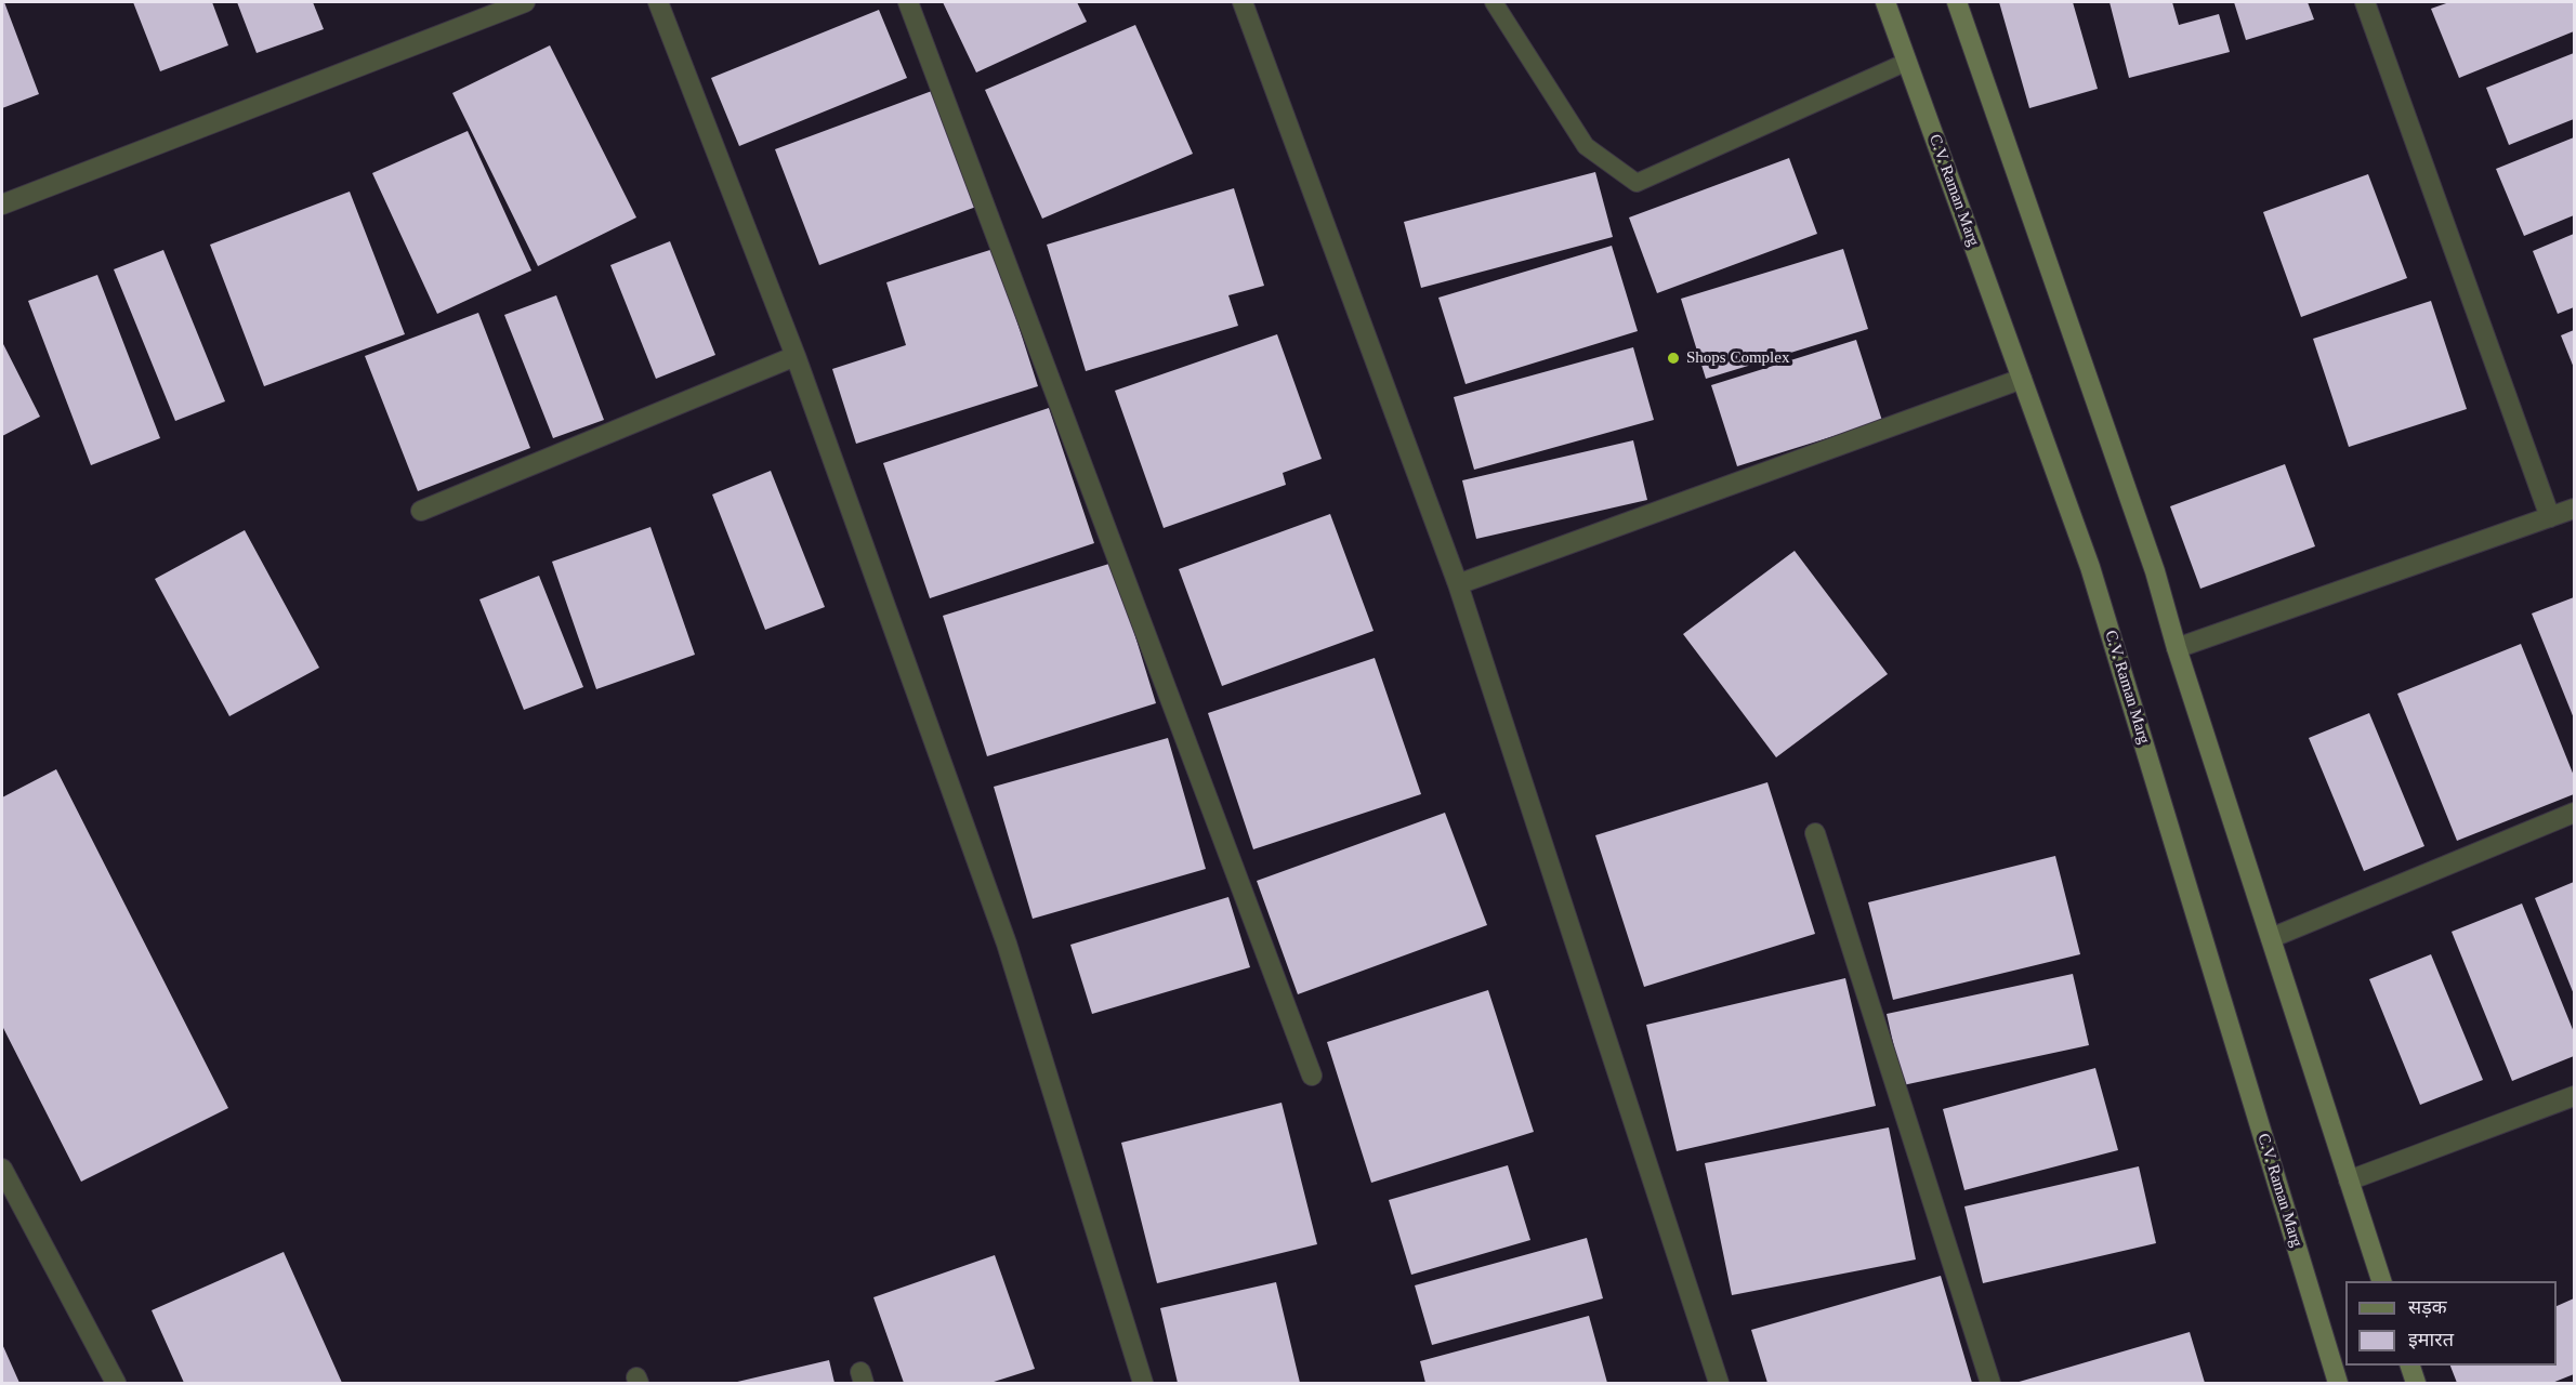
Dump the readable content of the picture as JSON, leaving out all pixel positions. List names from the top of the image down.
{
  "streets": {
    "main road": ["C.V. Raman Marg"]
  },
  "places": ["Shops Complex"],
  "legend": ["सड़क", "इमारत"]
}
